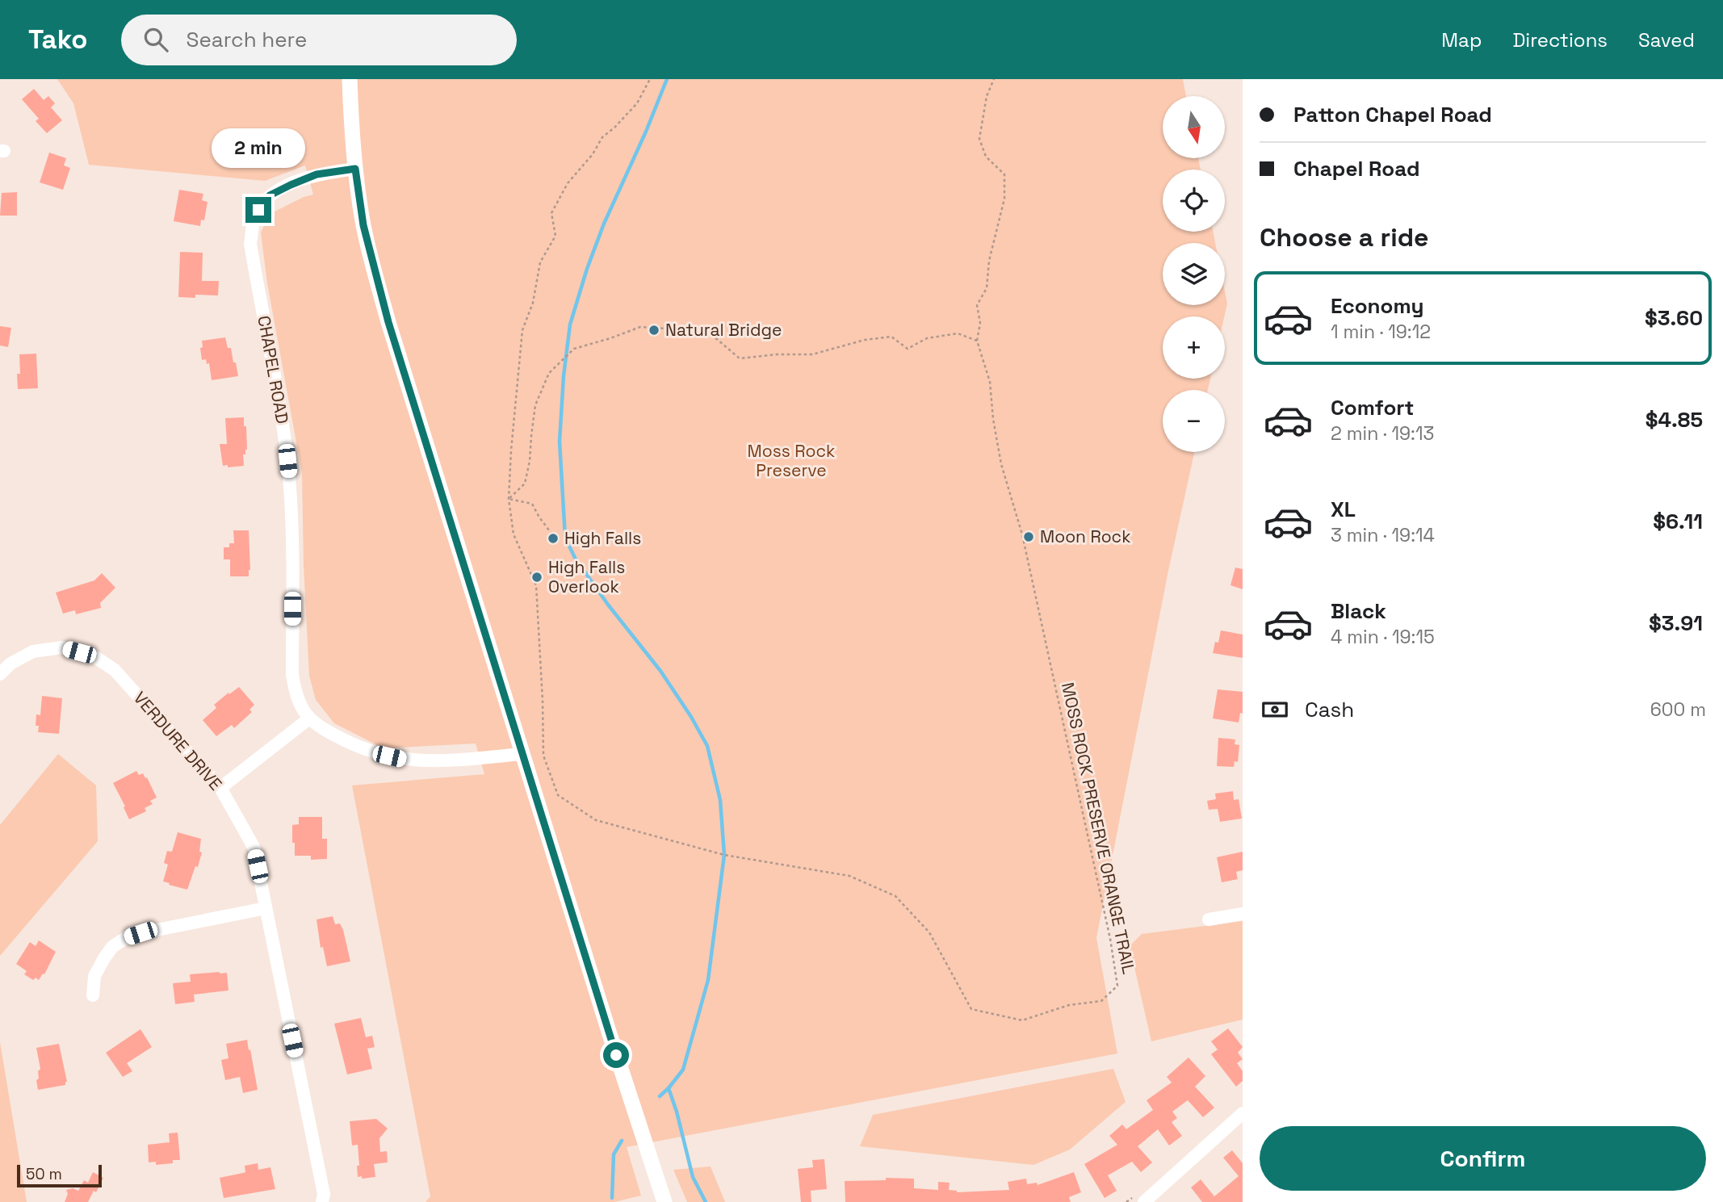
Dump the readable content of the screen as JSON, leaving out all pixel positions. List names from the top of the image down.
{
  "streets": {
    "street": ["CHAPEL ROAD", "VERDURE DRIVE"],
    "path": ["MOSS ROCK PRESERVE ORANGE TRAIL"]
  },
  "parks": ["Moss Rock Preserve"],
  "places": [
    "Natural Bridge",
    "Moon Rock",
    "High Falls",
    "High Falls Overlook"
  ],
  "scale_bar": "50 m",
  "north": "bottom",
  "page": {
    "header": "Tako",
    "search": "Search here",
    "nav": ["Map", "Directions", "Saved"],
    "banner": ["Patton Chapel Road", "Chapel Road"],
    "map_buttons": ["+", "−"],
    "bubble": "2 min",
    "heading": "Choose a ride",
    "list": [
      {
        "name": "Economy",
        "note": "1 min · 19:12",
        "value": "$3.60"
      },
      {
        "name": "Comfort",
        "note": "2 min · 19:13",
        "value": "$4.85"
      },
      {
        "name": "XL",
        "note": "3 min · 19:14",
        "value": "$6.11"
      },
      {
        "name": "Black",
        "note": "4 min · 19:15",
        "value": "$3.91"
      }
    ],
    "pay": ["Cash", "600 m"],
    "buttons": "Confirm",
    "scale": "50 m"
  }
}
